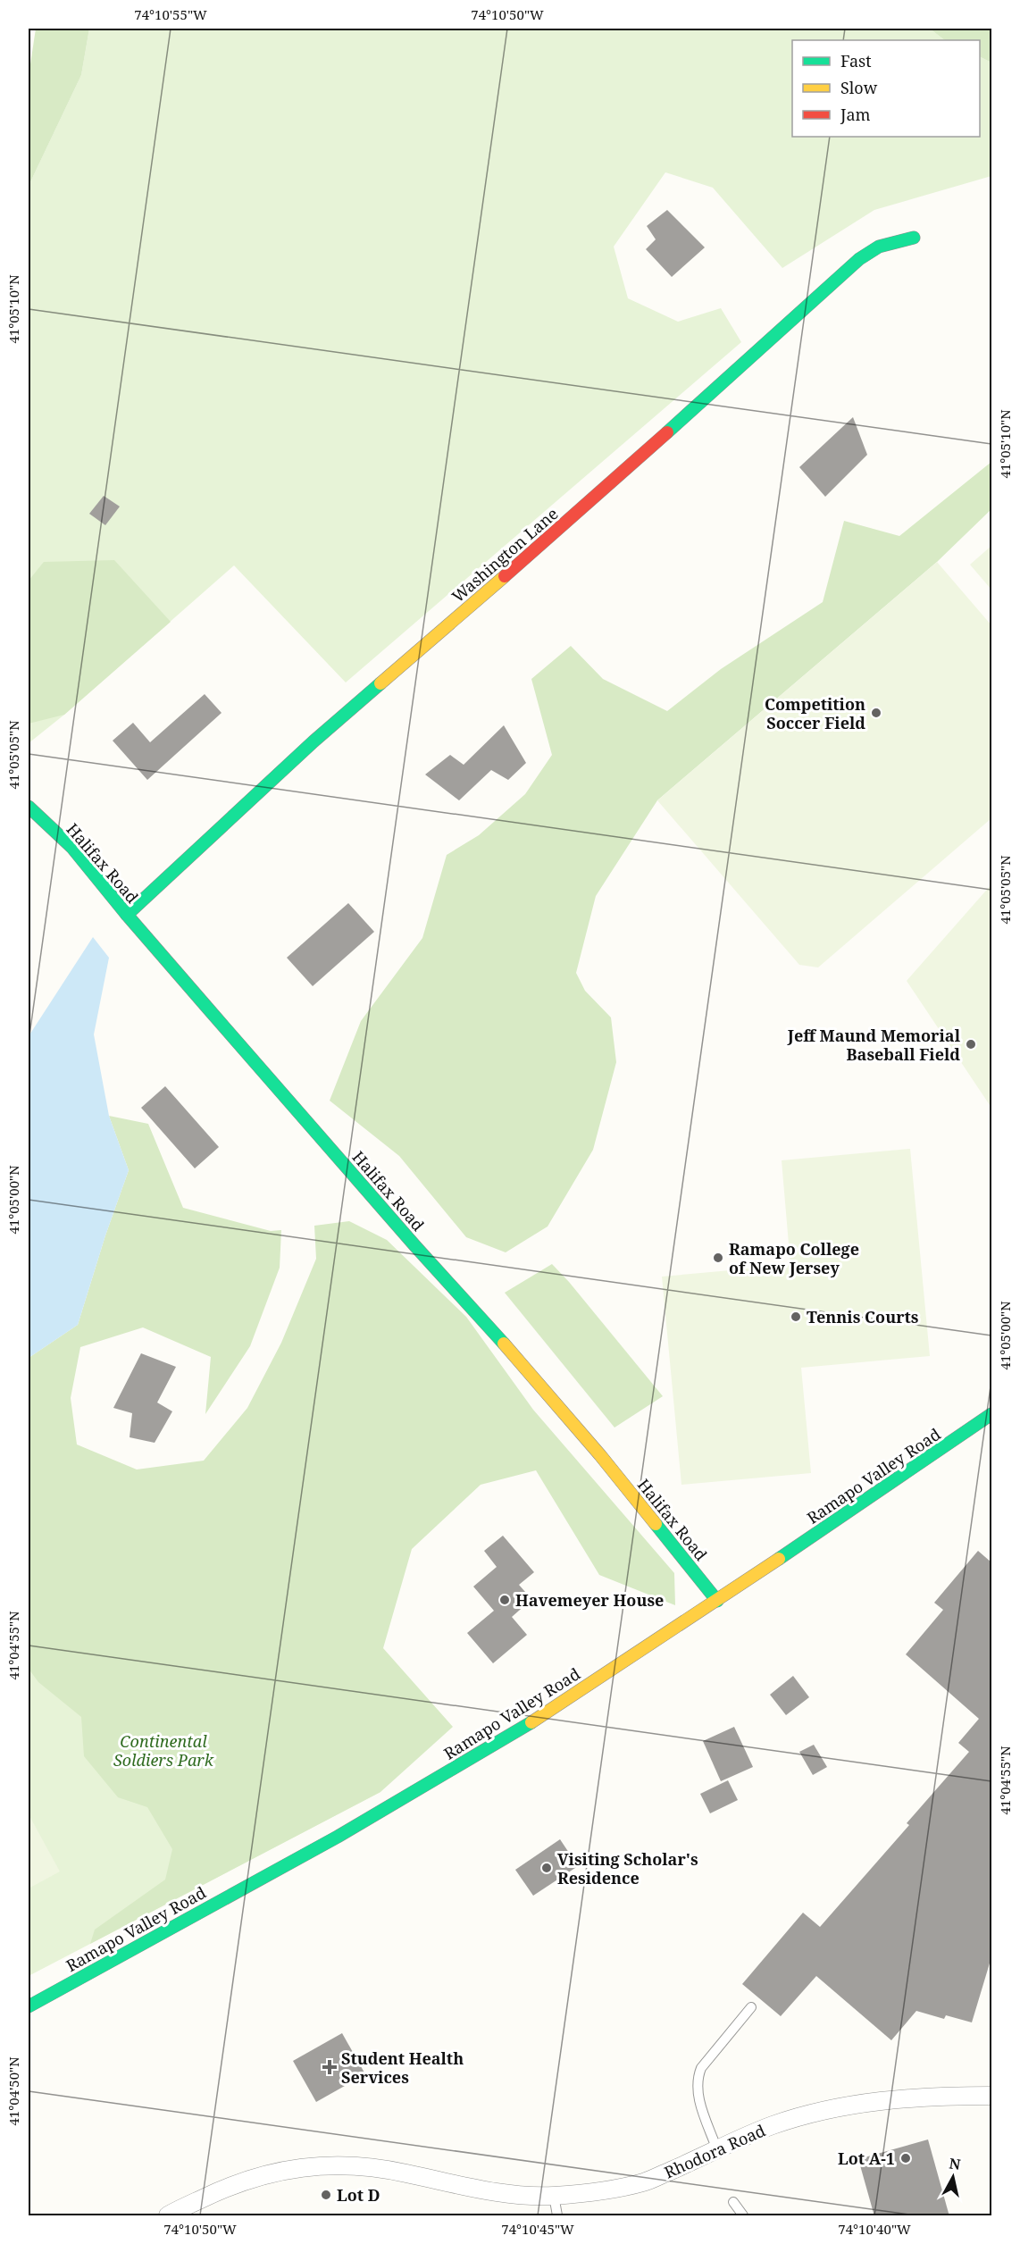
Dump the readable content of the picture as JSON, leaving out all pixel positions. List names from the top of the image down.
{
  "streets": {
    "street": [
      "Washington Lane",
      "Halifax Road",
      "Ramapo Valley Road",
      "Rhodora Road"
    ]
  },
  "crossings": [
    ["Washington Lane", "Halifax Road"],
    ["Halifax Road", "Ramapo Valley Road"]
  ],
  "parks": ["Continental Soldiers Park"],
  "places": {
    "other": [
      "Competition Soccer Field",
      "Jeff Maund Memorial Baseball Field",
      "Ramapo College of New Jersey",
      "Tennis Courts",
      "Havemeyer House",
      "Visiting Scholar's Residence",
      "Lot A-1",
      "Lot D"
    ],
    "health": ["Student Health Services"]
  },
  "legend": ["Fast", "Slow", "Jam"],
  "north": "top",
  "coordinates": [
    "74°10'55\"W",
    "74°10'50\"W",
    "41°05'10\"N",
    "41°05'05\"N",
    "41°05'00\"N",
    "41°04'55\"N",
    "41°04'50\"N",
    "74°10'45\"W",
    "74°10'40\"W"
  ]
}
